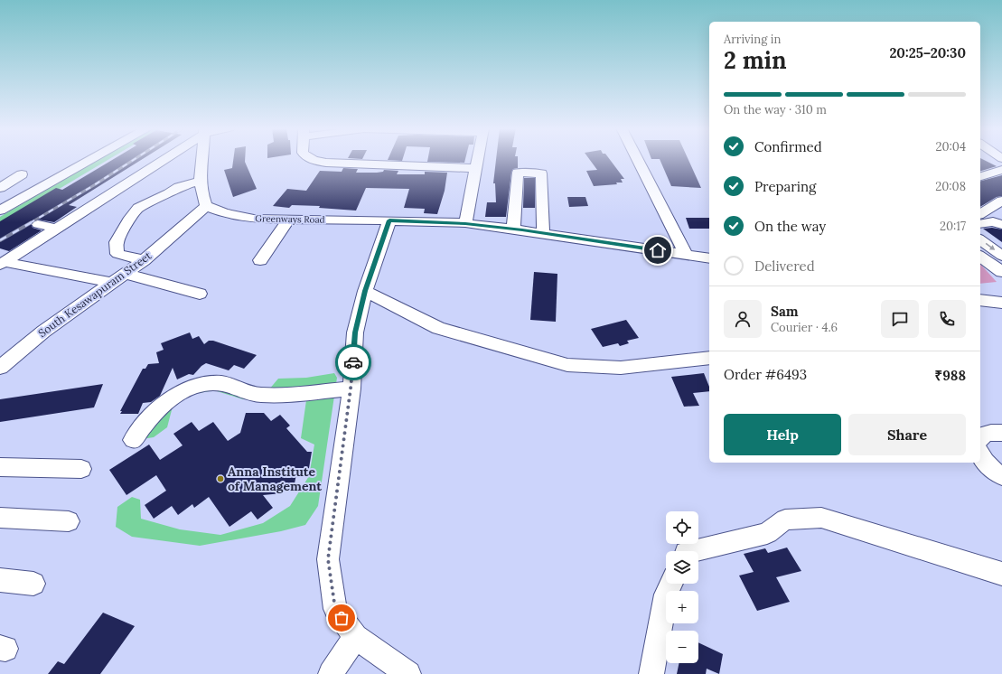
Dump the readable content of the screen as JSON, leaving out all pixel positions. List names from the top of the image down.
{
  "streets": {
    "street": ["Greenways Road", "South Kesawapuram Street"]
  },
  "crossings": [
    ["Greenways Road", "South Kesawapuram Street"]
  ],
  "places": ["Anna Institute of Management"],
  "page": {
    "heading": ["2 min", "Arriving in", "20:25–20:30"],
    "panel": [
      "Sam",
      "Courier · 4.6",
      "Order #6493",
      "₹988"
    ],
    "bar": "On the way · 310 m",
    "list": [
      ["Confirmed", "20:04"],
      ["Preparing", "20:08"],
      ["On the way", "20:17"],
      "Delivered"
    ],
    "buttons": ["Help", "Share"],
    "map_buttons": ["+", "−"]
  }
}
